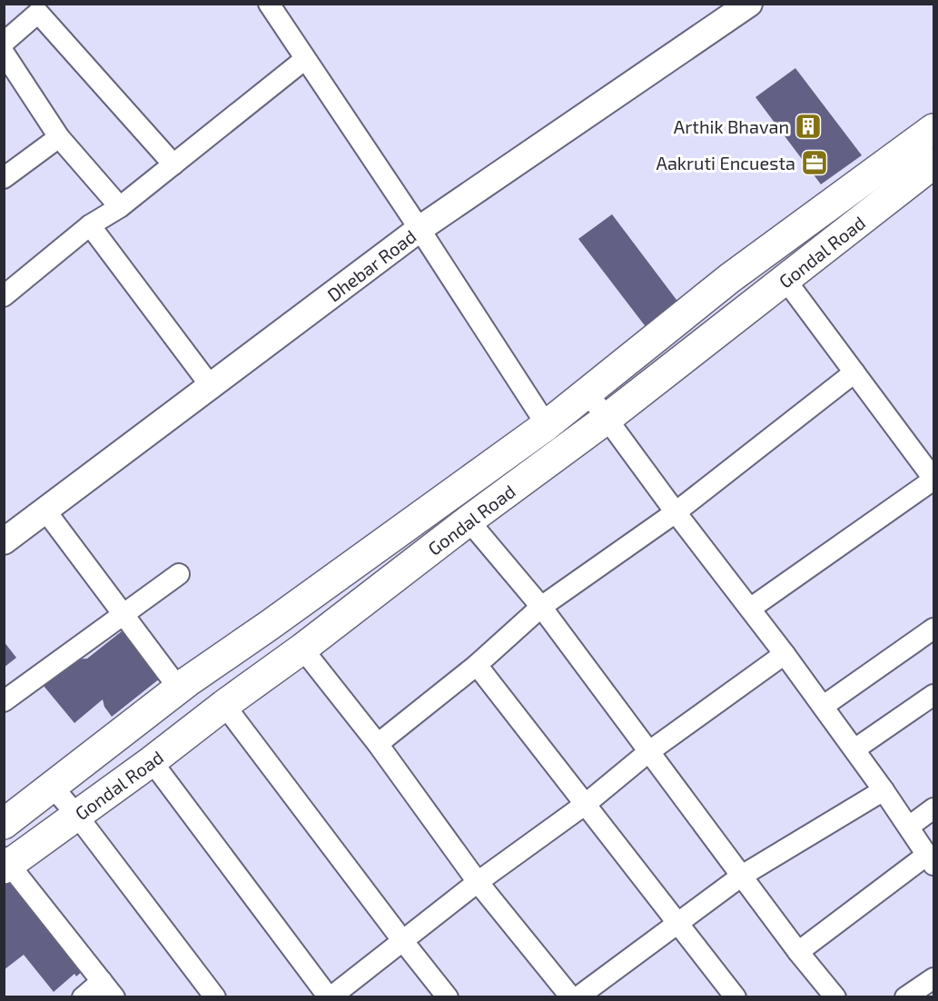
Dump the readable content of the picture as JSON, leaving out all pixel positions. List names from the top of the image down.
{
  "streets": {
    "main road": ["Gondal Road"],
    "street": ["Dhebar Road"]
  },
  "places": {
    "building": ["Arthik Bhavan"],
    "office": ["Aakruti Encuesta"]
  }
}
